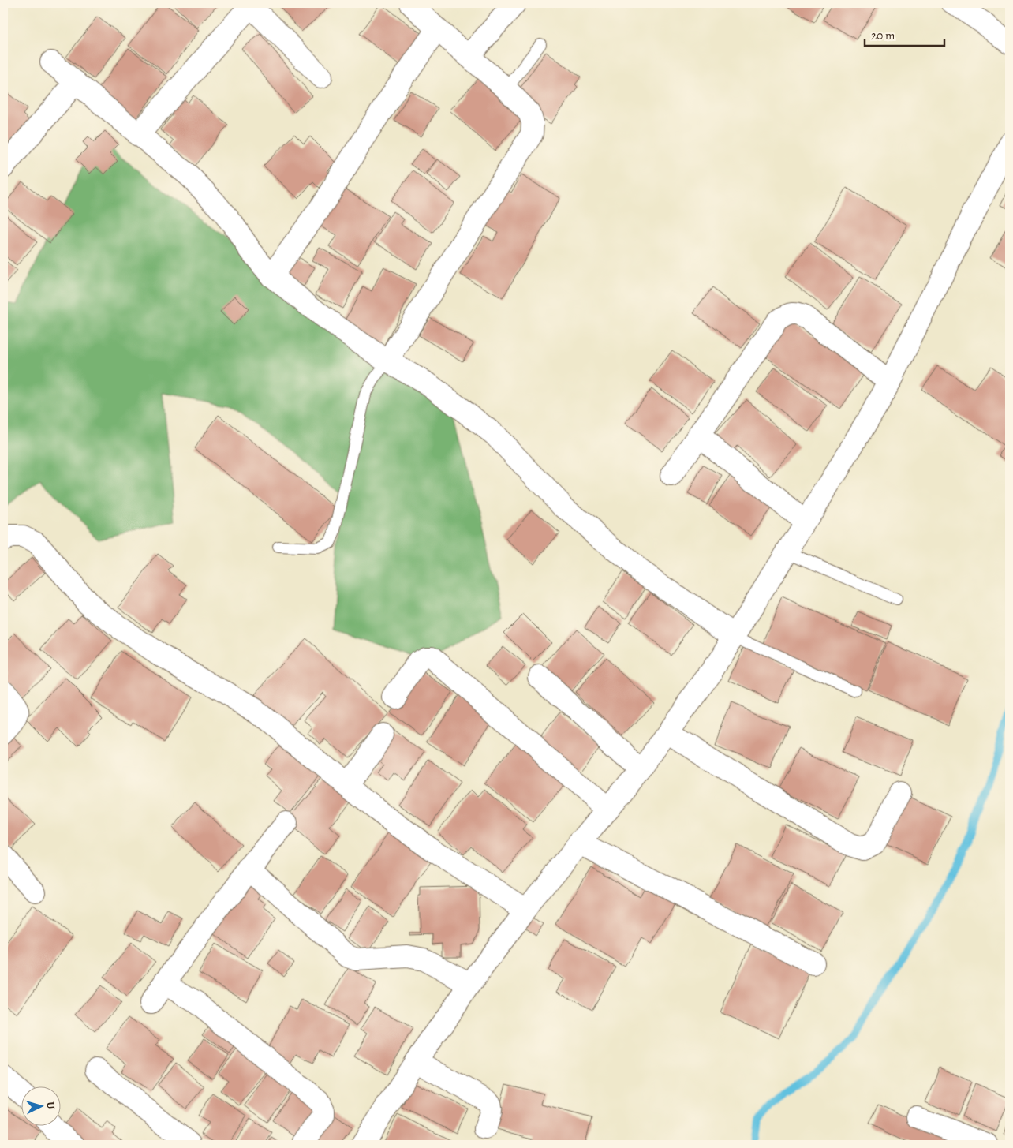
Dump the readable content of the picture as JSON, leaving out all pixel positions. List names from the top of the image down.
{
  "scale_bar": "20 m",
  "north": "right"
}
